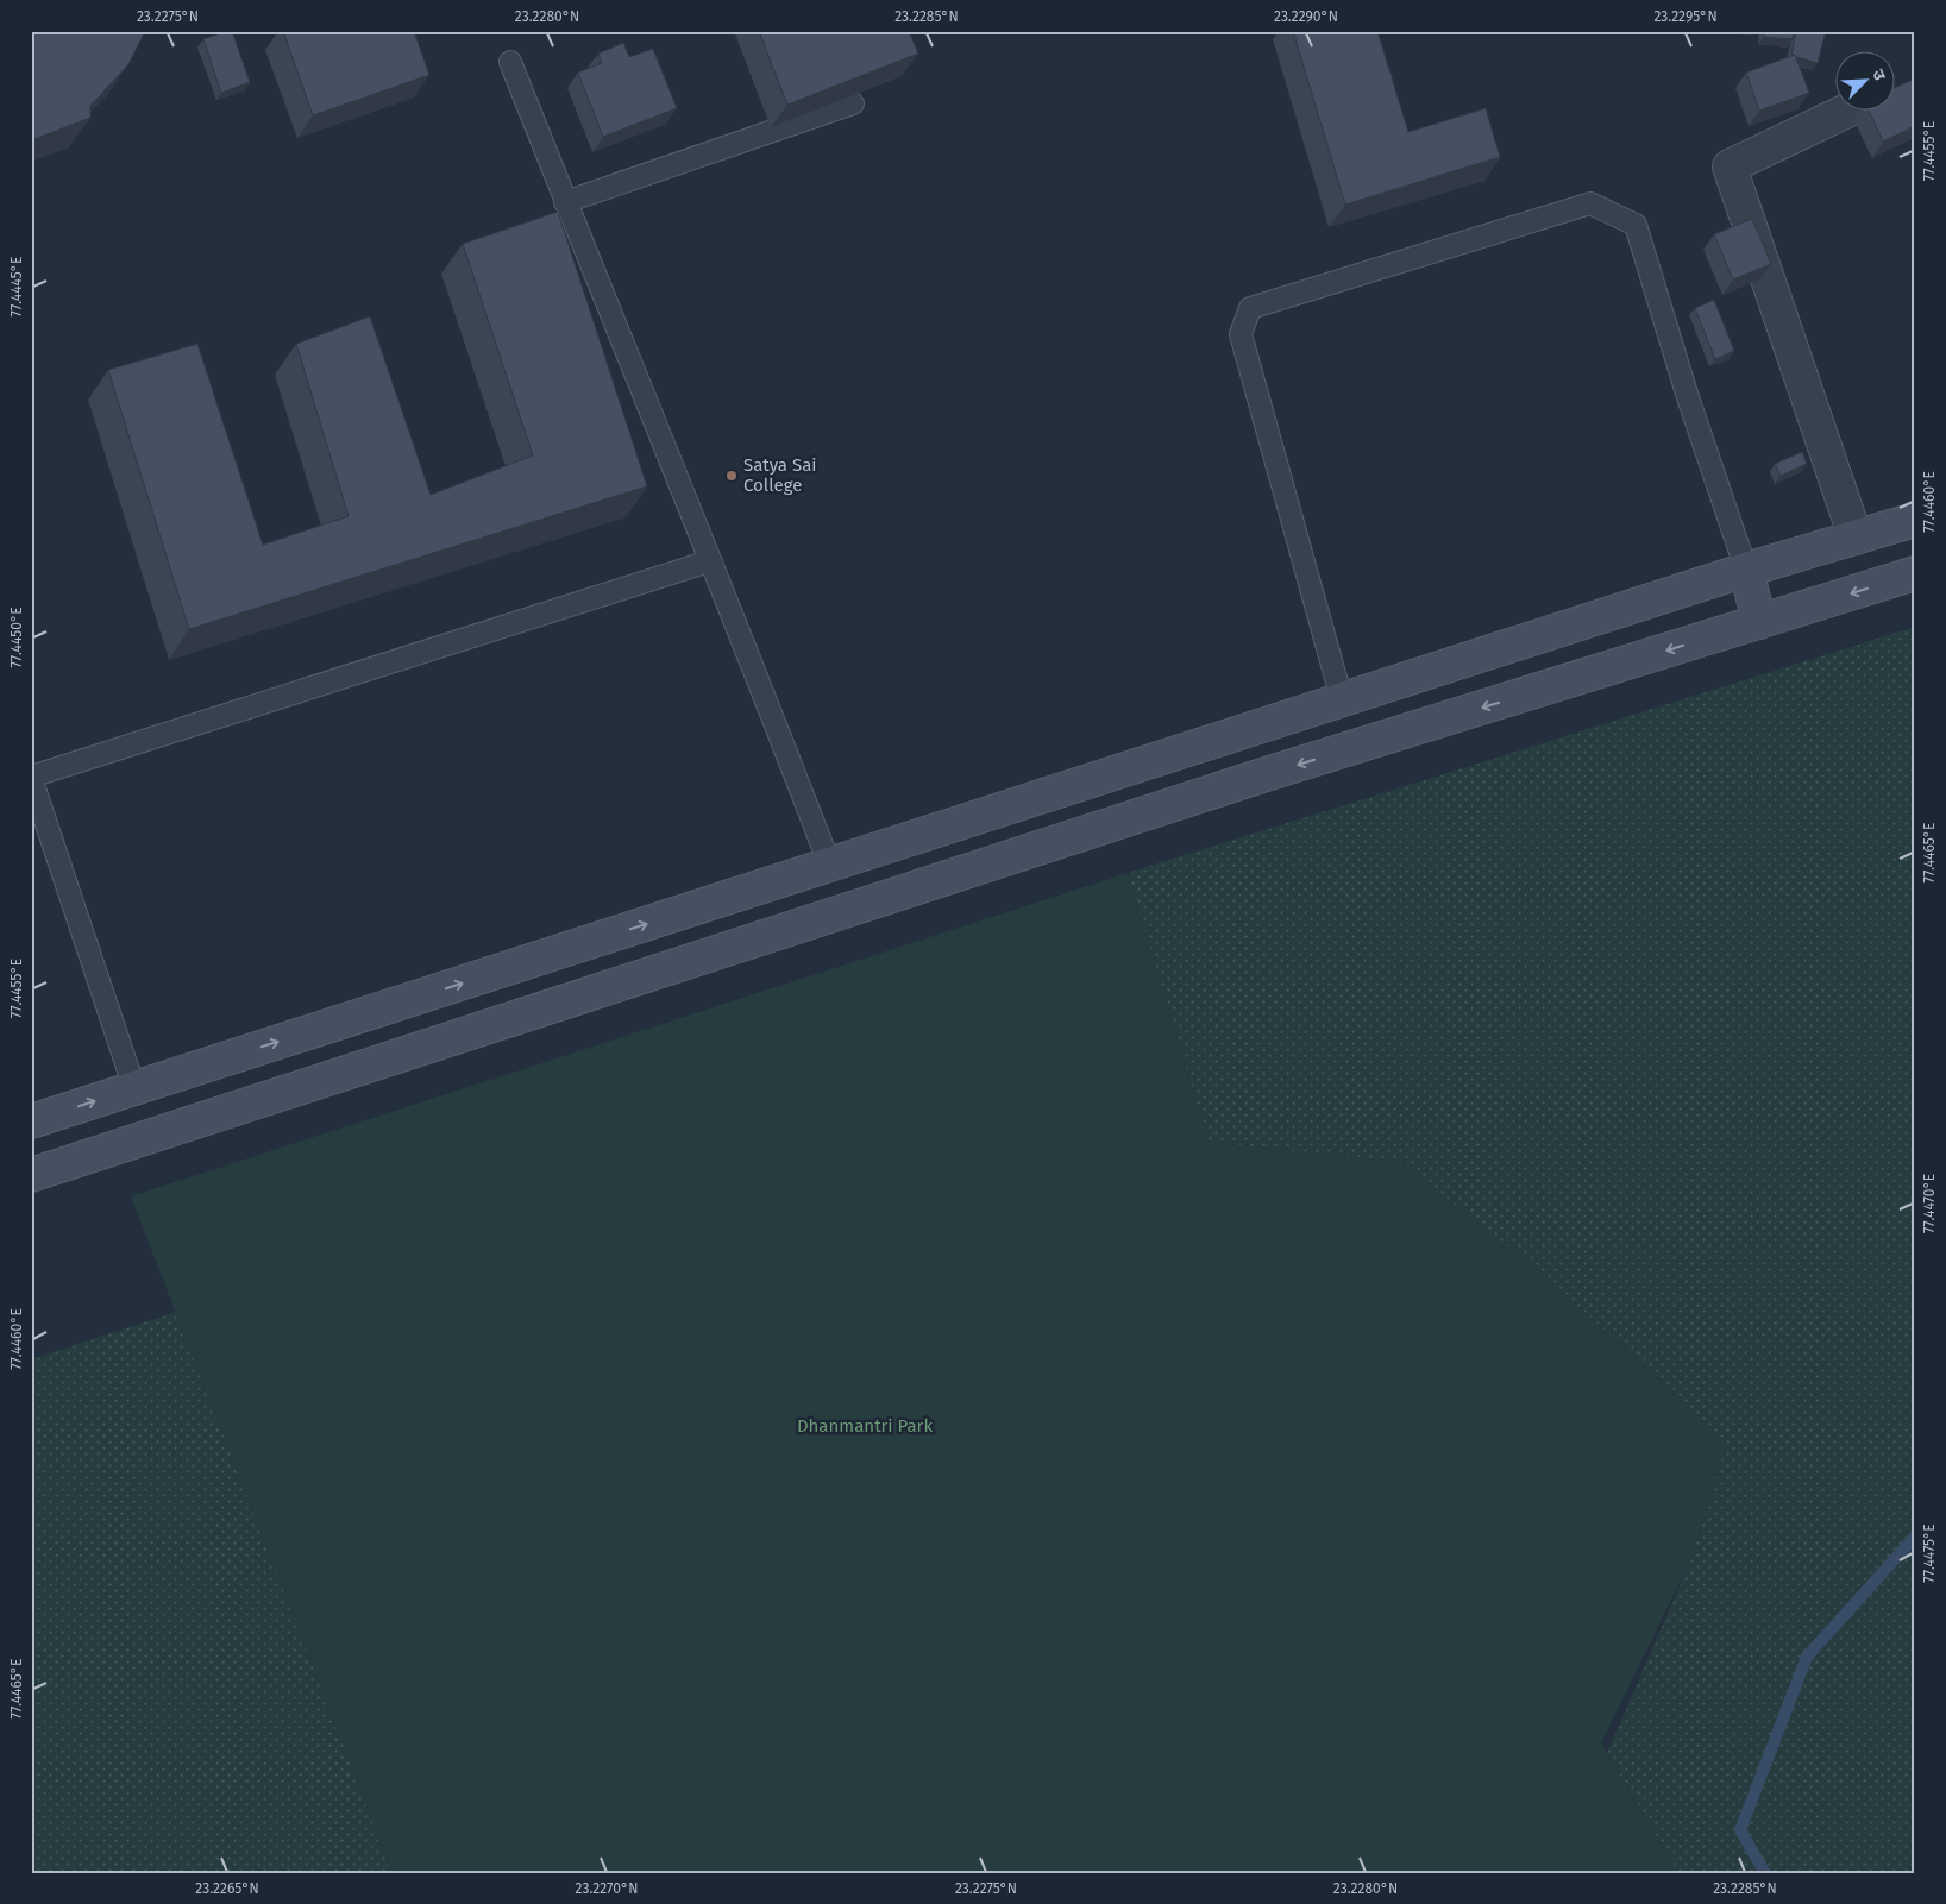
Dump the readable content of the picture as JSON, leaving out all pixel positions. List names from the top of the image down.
{
  "parks": ["Dhanmantri Park"],
  "places": ["Satya Sai College"],
  "north": "top right",
  "coordinates": [
    "23.2275°N",
    "23.2280°N",
    "23.2285°N",
    "23.2290°N",
    "23.2295°N",
    "77.4455°E",
    "77.4445°E",
    "77.4460°E",
    "77.4450°E",
    "77.4465°E",
    "77.4470°E",
    "77.4475°E",
    "23.2265°N",
    "23.2270°N"
  ]
}
